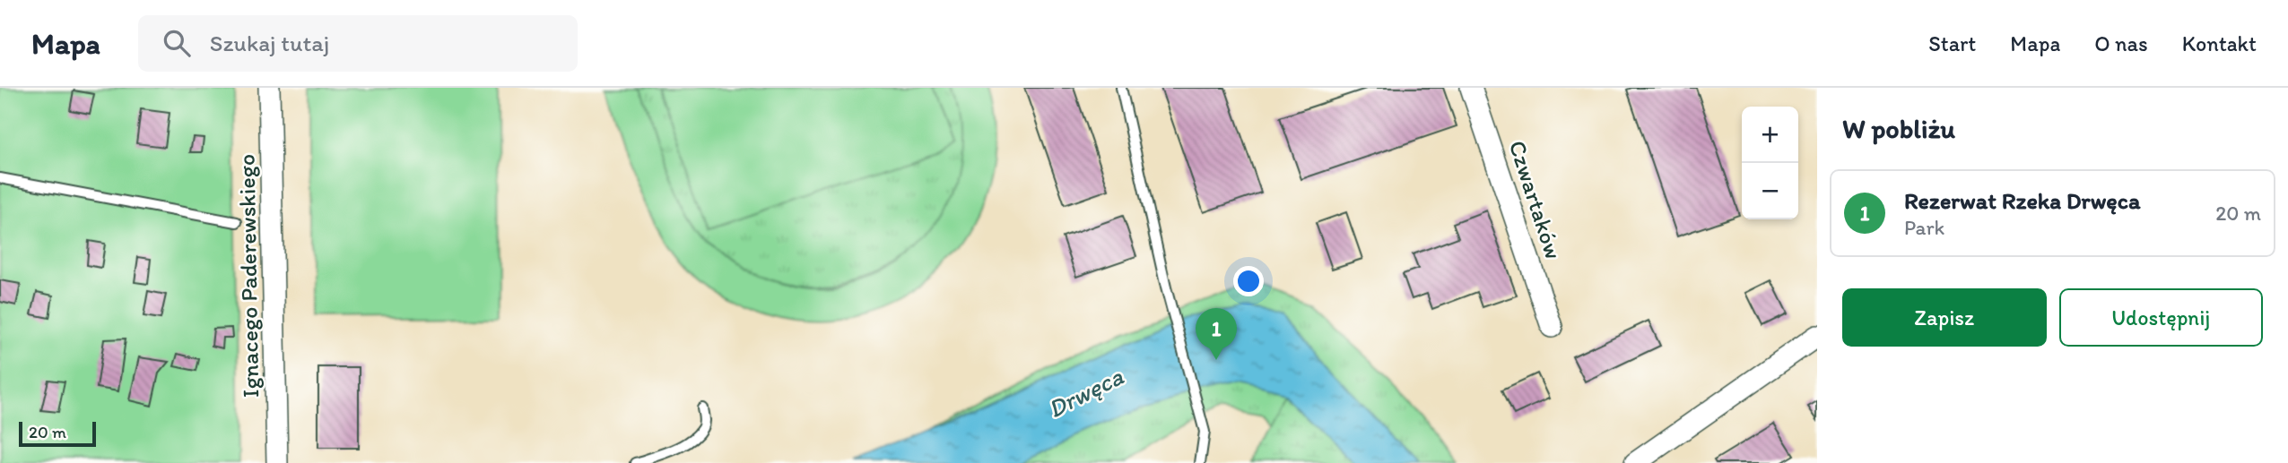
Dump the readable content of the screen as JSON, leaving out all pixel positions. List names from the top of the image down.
{
  "streets": {
    "street": ["Czwartaków", "Ignacego Paderewskiego"]
  },
  "water": ["Drwęca"],
  "scale_bar": "20 m",
  "page": {
    "header": "Mapa",
    "search": "Szukaj tutaj",
    "nav": [
      "Start",
      "Mapa",
      "O nas",
      "Kontakt"
    ],
    "heading": "W pobliżu",
    "map_buttons": ["+", "−"],
    "list": [
      {
        "mark": "1",
        "name": "Rezerwat Rzeka Drwęca",
        "note": "Park",
        "value": "20 m"
      }
    ],
    "buttons": ["Zapisz", "Udostępnij"],
    "pins": "1",
    "scale": "20 m"
  }
}
